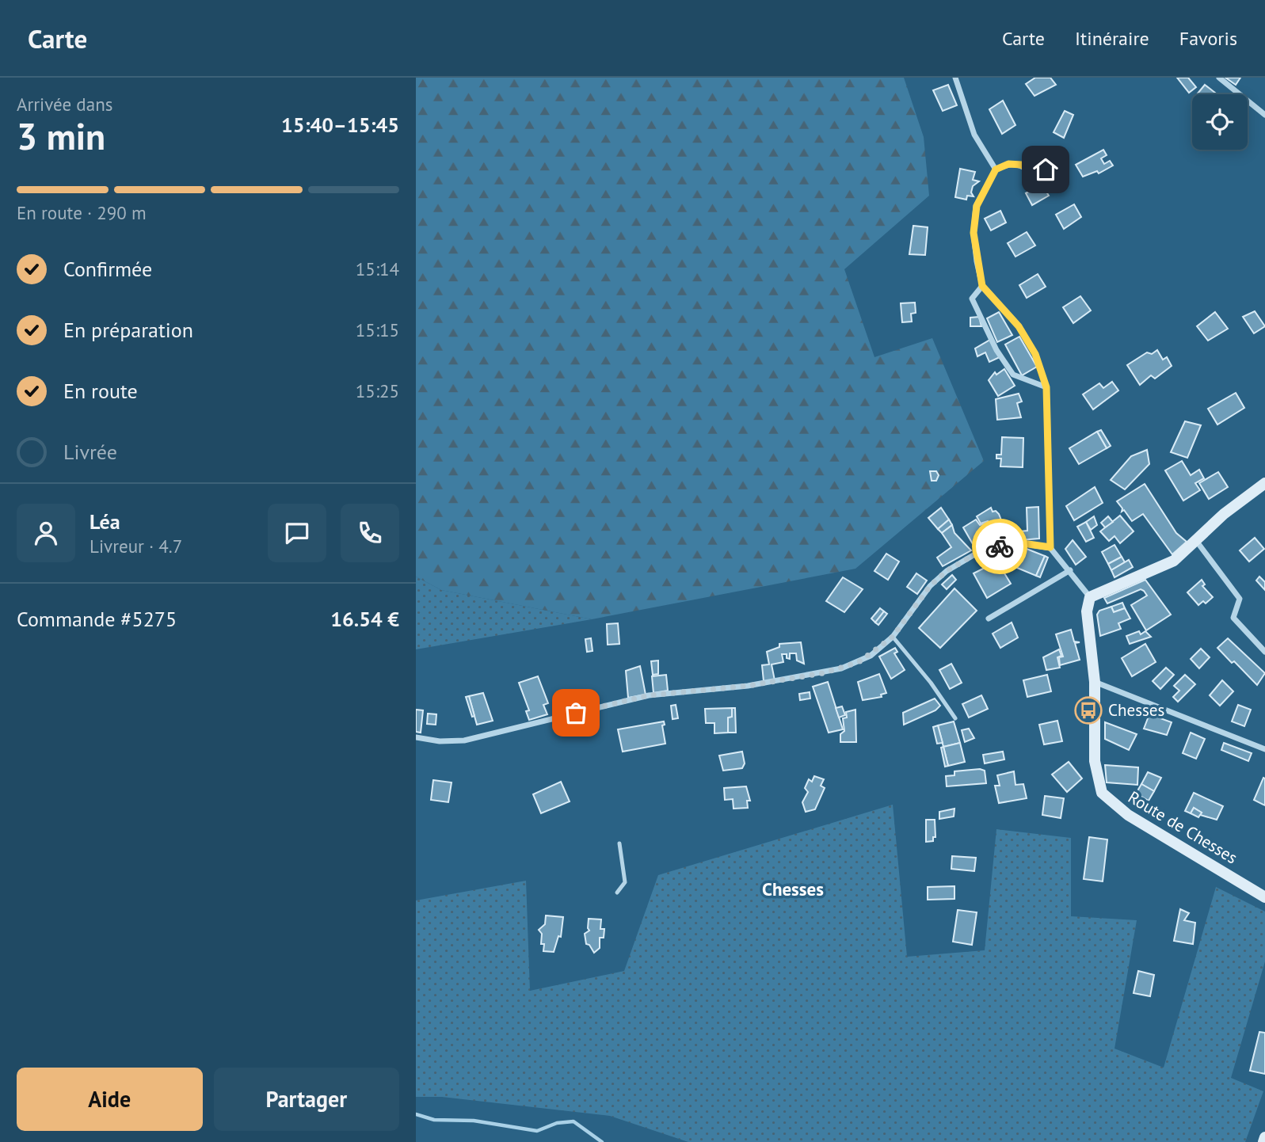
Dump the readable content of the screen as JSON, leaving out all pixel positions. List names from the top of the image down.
{
  "streets": {
    "main road": ["Route de Chesses"]
  },
  "districts": ["Chesses"],
  "places": {
    "bus stop": ["Chesses"]
  },
  "page": {
    "header": "Carte",
    "nav": ["Carte", "Itinéraire", "Favoris"],
    "heading": ["3 min", "Arrivée dans", "15:40–15:45"],
    "panel": [
      "Léa",
      "Livreur · 4.7",
      "Commande #5275",
      "16.54 €"
    ],
    "bar": "En route · 290 m",
    "list": [
      ["Confirmée", "15:14"],
      ["En préparation", "15:15"],
      ["En route", "15:25"],
      "Livrée"
    ],
    "buttons": ["Aide", "Partager"]
  }
}
